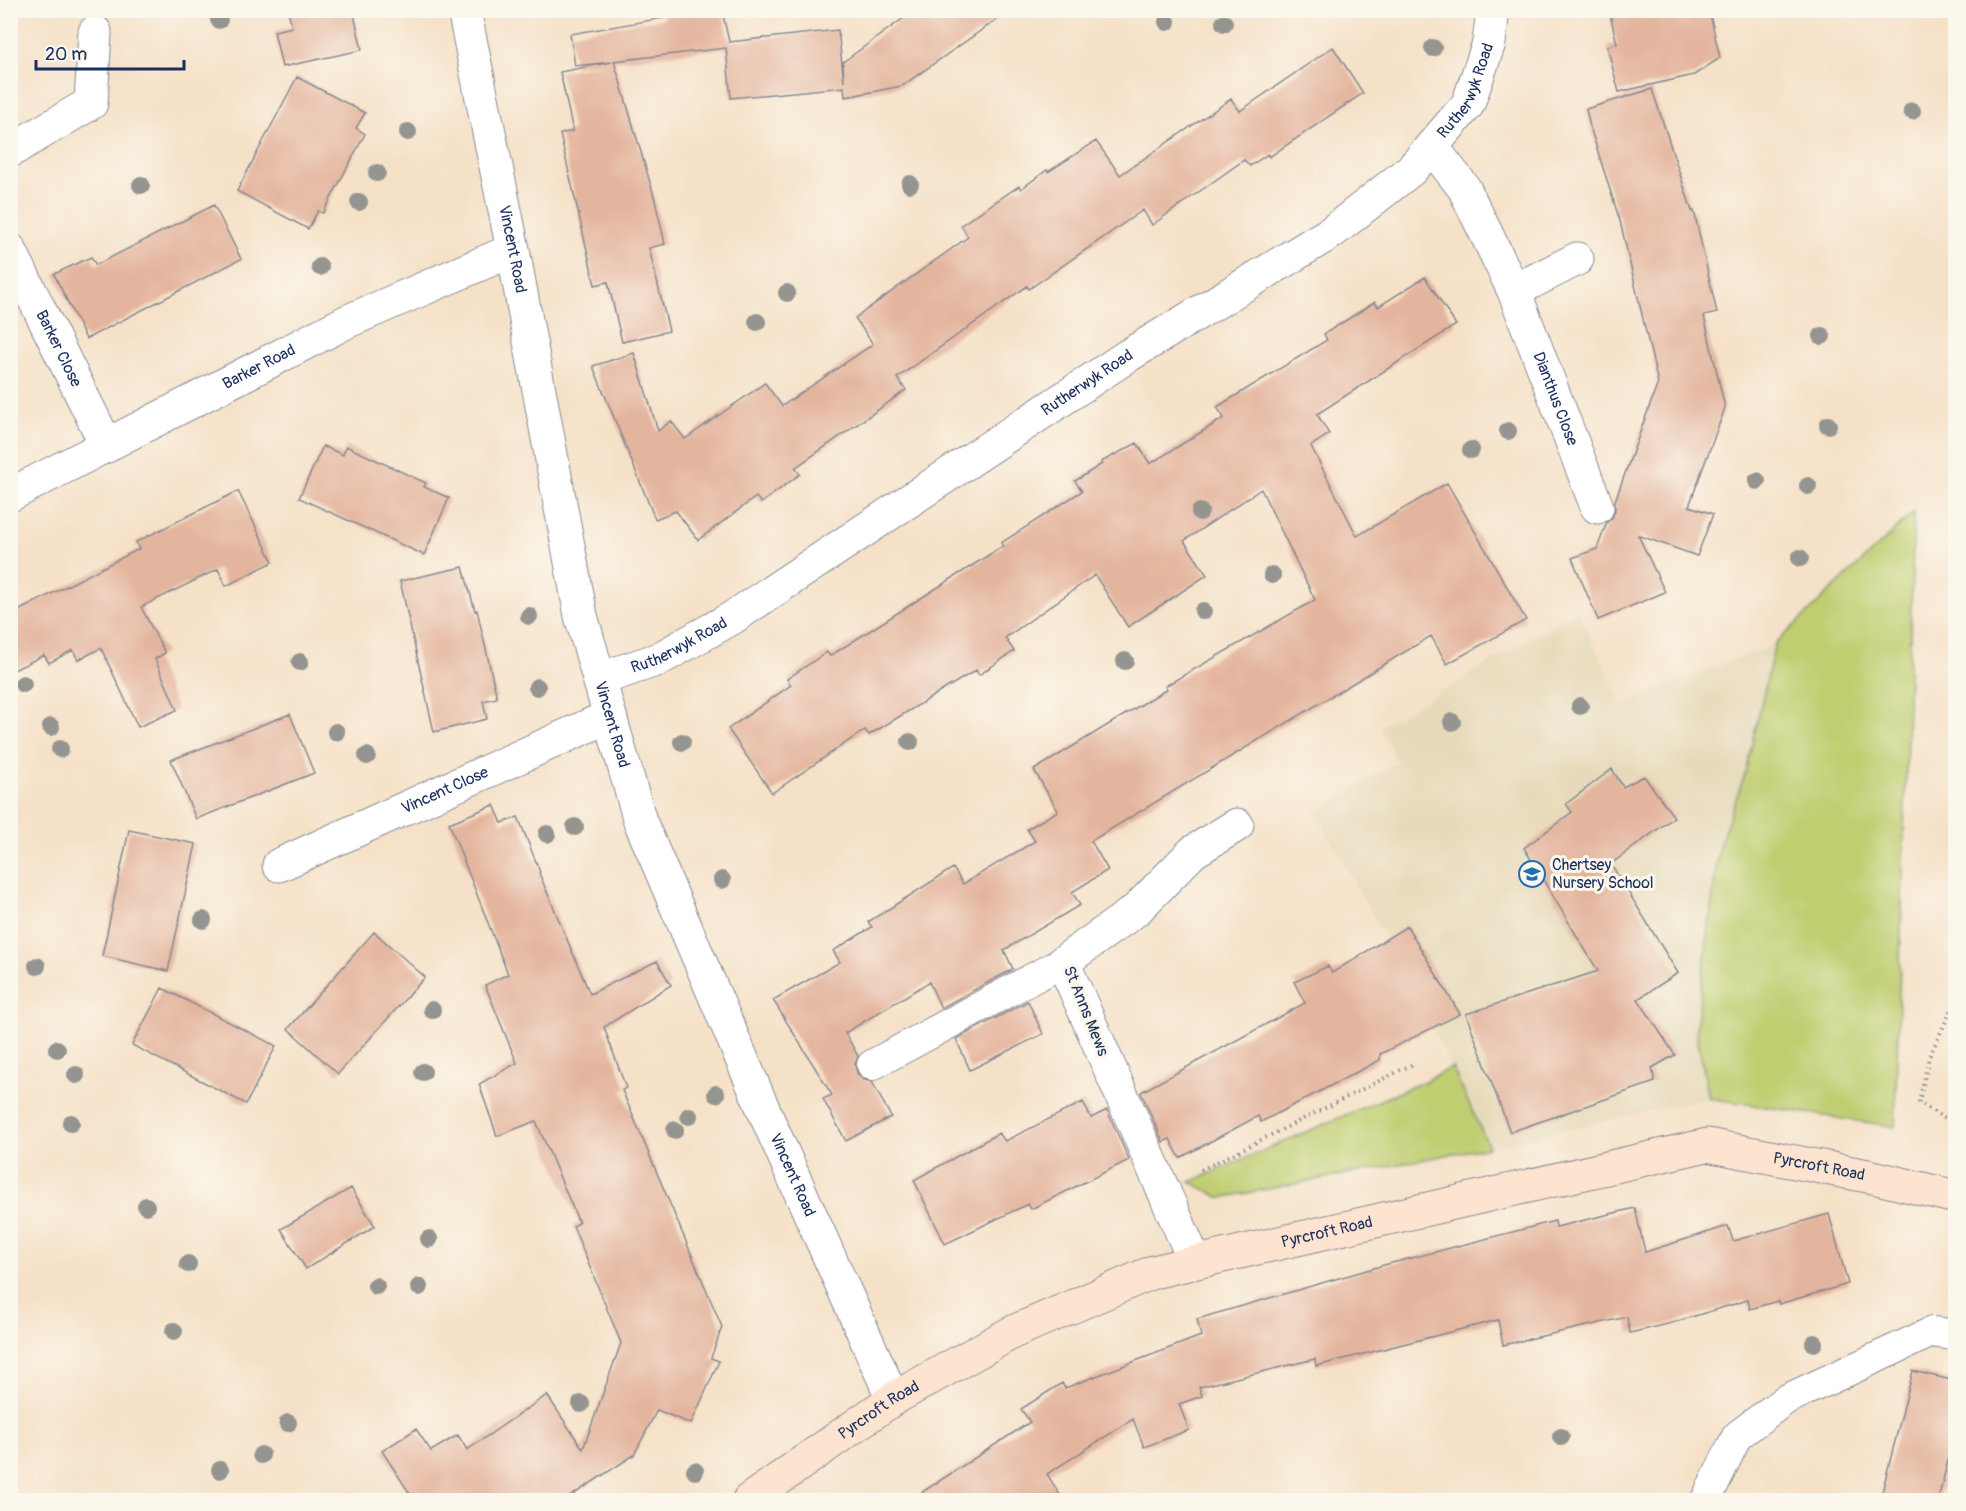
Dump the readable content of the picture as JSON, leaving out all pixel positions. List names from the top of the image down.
{
  "streets": {
    "street": [
      "Rutherwyk Road",
      "Vincent Road",
      "Barker Close",
      "Barker Road",
      "Dianthus Close",
      "Vincent Close",
      "St Anns Mews",
      "Pyrcroft Road"
    ]
  },
  "crossings": [
    ["Rutherwyk Road", "Vincent Road"],
    ["Rutherwyk Road", "Dianthus Close"],
    ["Vincent Road", "Barker Road"],
    ["Vincent Road", "Vincent Close"],
    ["Vincent Road", "Pyrcroft Road"],
    ["Barker Close", "Barker Road"],
    ["St Anns Mews", "Pyrcroft Road"]
  ],
  "places": {
    "school or university": ["Chertsey Nursery School"]
  },
  "scale_bar": "20 m"
}
